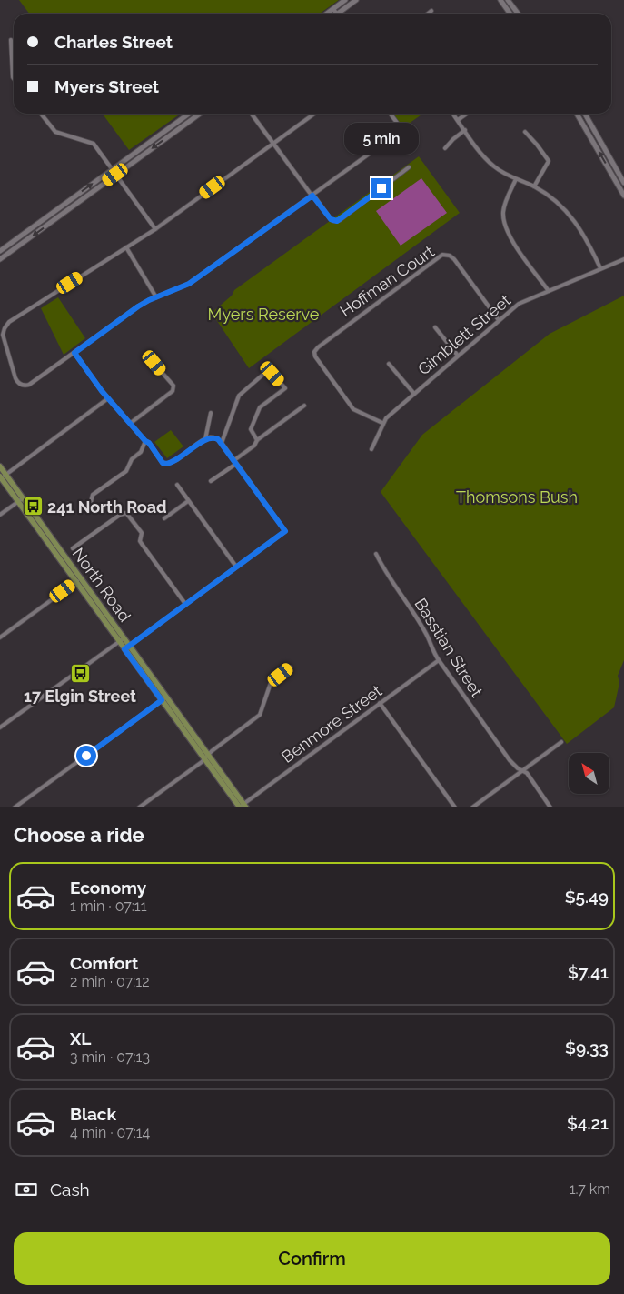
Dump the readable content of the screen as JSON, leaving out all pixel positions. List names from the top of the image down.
{
  "streets": {
    "main road": ["North Road"],
    "street": [
      "Hoffman Court",
      "Gimblett Street",
      "Basstian Street",
      "Benmore Street"
    ]
  },
  "crossings": [
    ["Hoffman Court", "Gimblett Street"],
    ["North Road", "Benmore Street"],
    ["Basstian Street", "Benmore Street"]
  ],
  "parks": ["Myers Reserve", "Thomsons Bush"],
  "places": {
    "bus stop": ["241 North Road", "17 Elgin Street"]
  },
  "north": "top left",
  "page": {
    "banner": ["Charles Street", "Myers Street"],
    "bubble": "5 min",
    "heading": "Choose a ride",
    "list": [
      {
        "name": "Economy",
        "note": "1 min · 07:11",
        "value": "$5.49"
      },
      {
        "name": "Comfort",
        "note": "2 min · 07:12",
        "value": "$7.41"
      },
      {
        "name": "XL",
        "note": "3 min · 07:13",
        "value": "$9.33"
      },
      {
        "name": "Black",
        "note": "4 min · 07:14",
        "value": "$4.21"
      }
    ],
    "pay": ["Cash", "1.7 km"],
    "buttons": "Confirm"
  }
}
